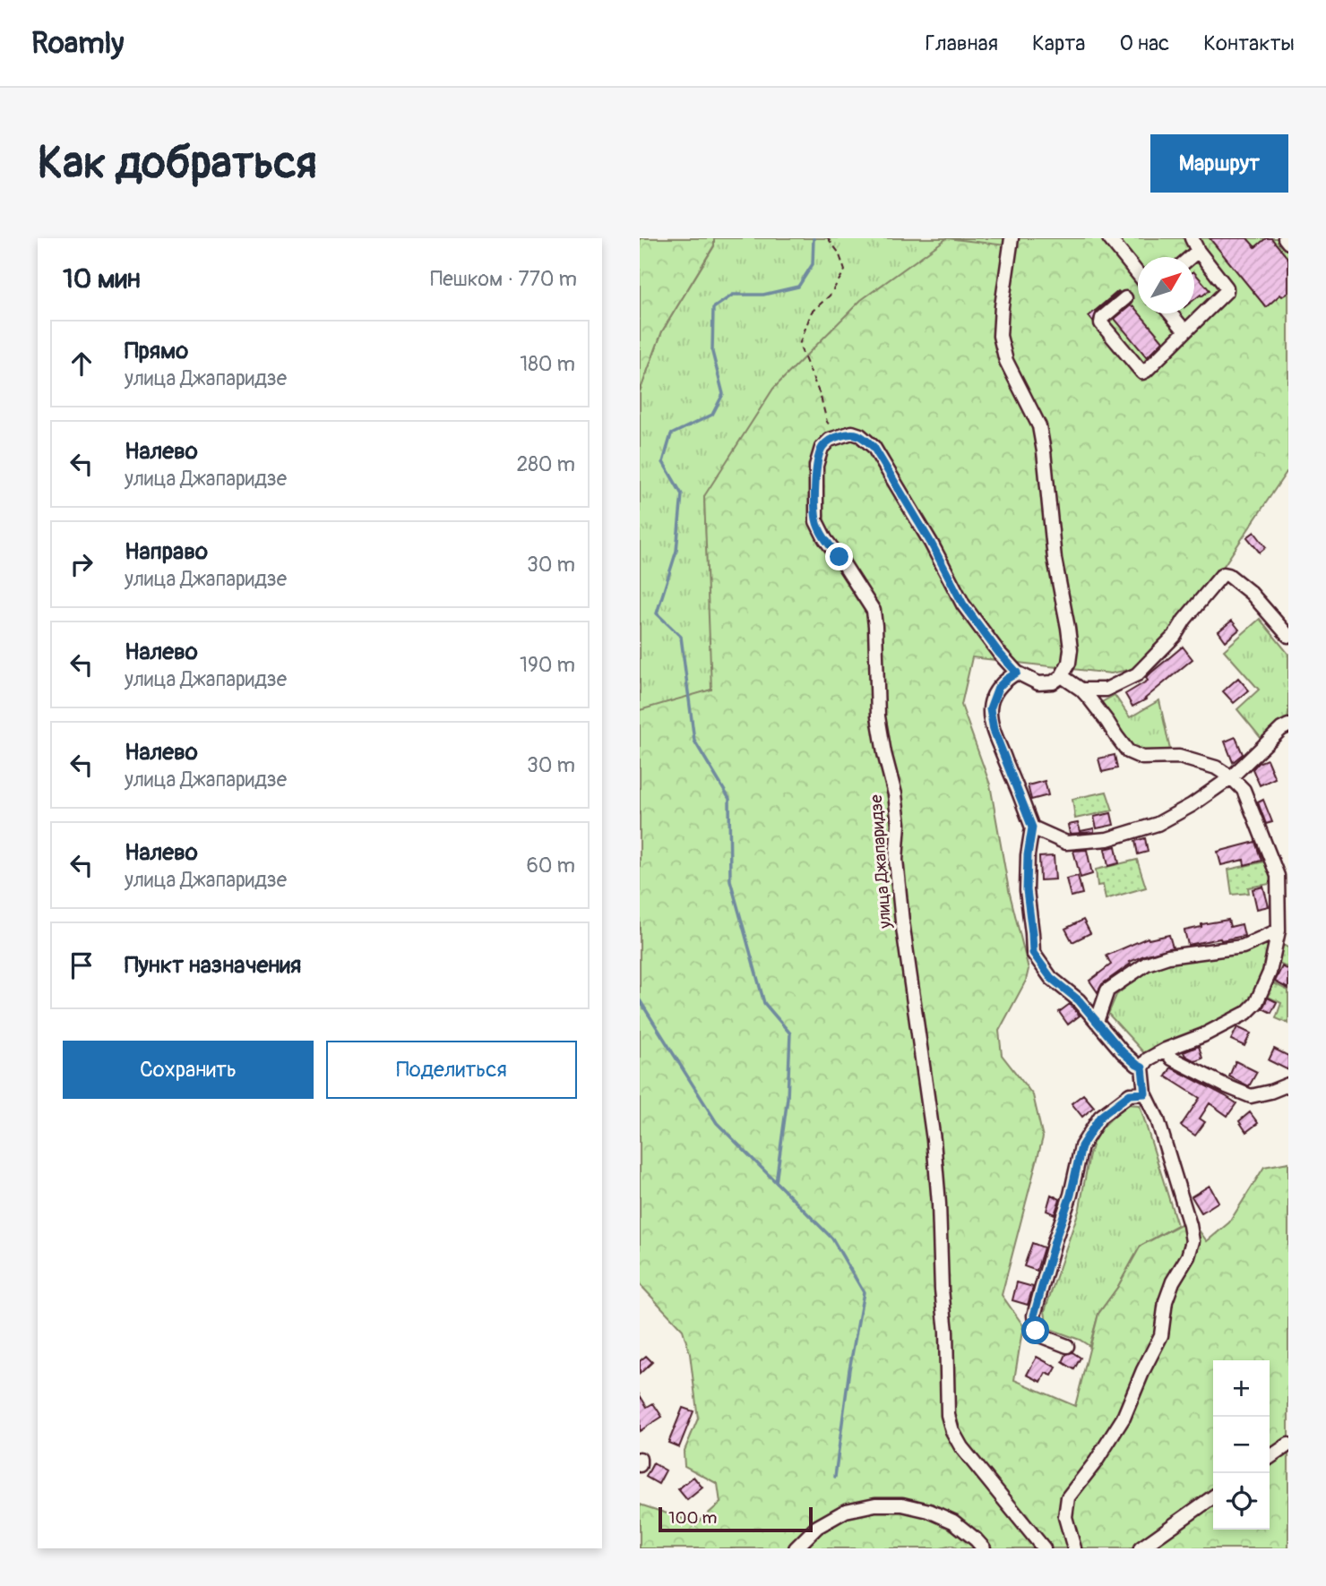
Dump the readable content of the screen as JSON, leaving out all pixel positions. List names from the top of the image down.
{
  "streets": {
    "street": ["улица Джапаридзе"]
  },
  "scale_bar": "100 m",
  "north": "top right",
  "page": {
    "header": "Roamly",
    "nav": [
      "Главная",
      "Карта",
      "О нас",
      "Контакты"
    ],
    "buttons": [
      "Маршрут",
      ["Сохранить", "Поделиться"]
    ],
    "title": "Как добраться",
    "heading": ["10 мин", "Пешком · 770 m"],
    "list": [
      ["Прямо", "улица Джапаридзе", "180 m"],
      ["Налево", "улица Джапаридзе", "280 m"],
      ["Направо", "улица Джапаридзе", "30 m"],
      ["Налево", "улица Джапаридзе", "190 m"],
      ["Налево", "улица Джапаридзе", "30 m"],
      ["Налево", "улица Джапаридзе", "60 m"],
      "Пункт назначения"
    ],
    "map_buttons": ["+", "−"],
    "scale": "100 m"
  }
}
